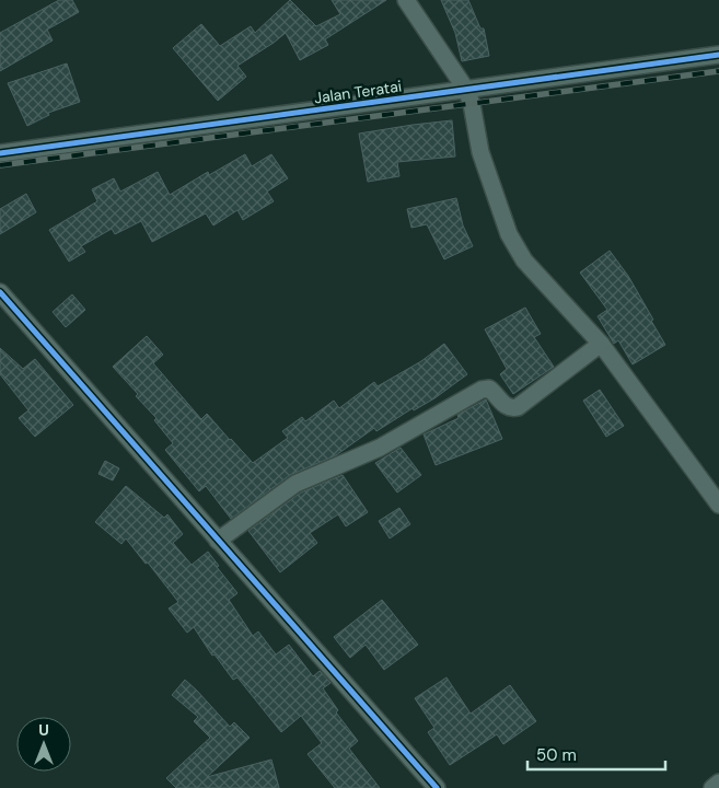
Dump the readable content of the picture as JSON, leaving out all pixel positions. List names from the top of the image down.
{
  "streets": {
    "street": ["Jalan Teratai"]
  },
  "scale_bar": "50 m",
  "north": "top"
}
